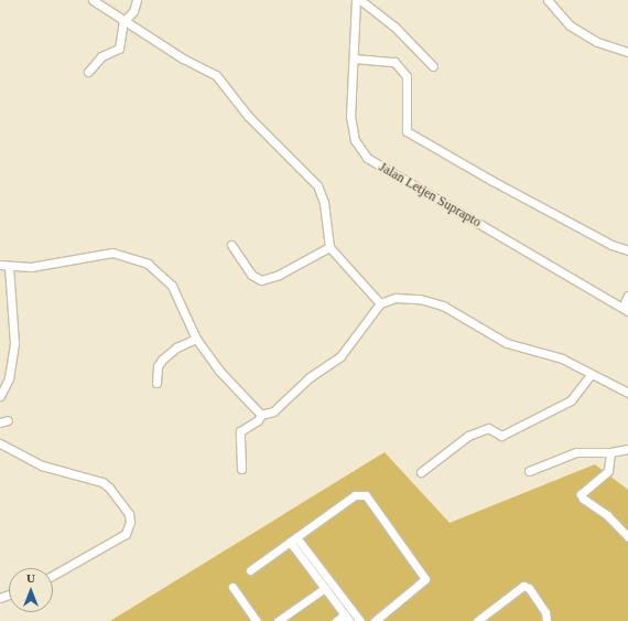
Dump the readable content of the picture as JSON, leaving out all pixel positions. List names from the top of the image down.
{
  "streets": {
    "street": ["Jalan Letjen Suprapto"]
  },
  "north": "top"
}
